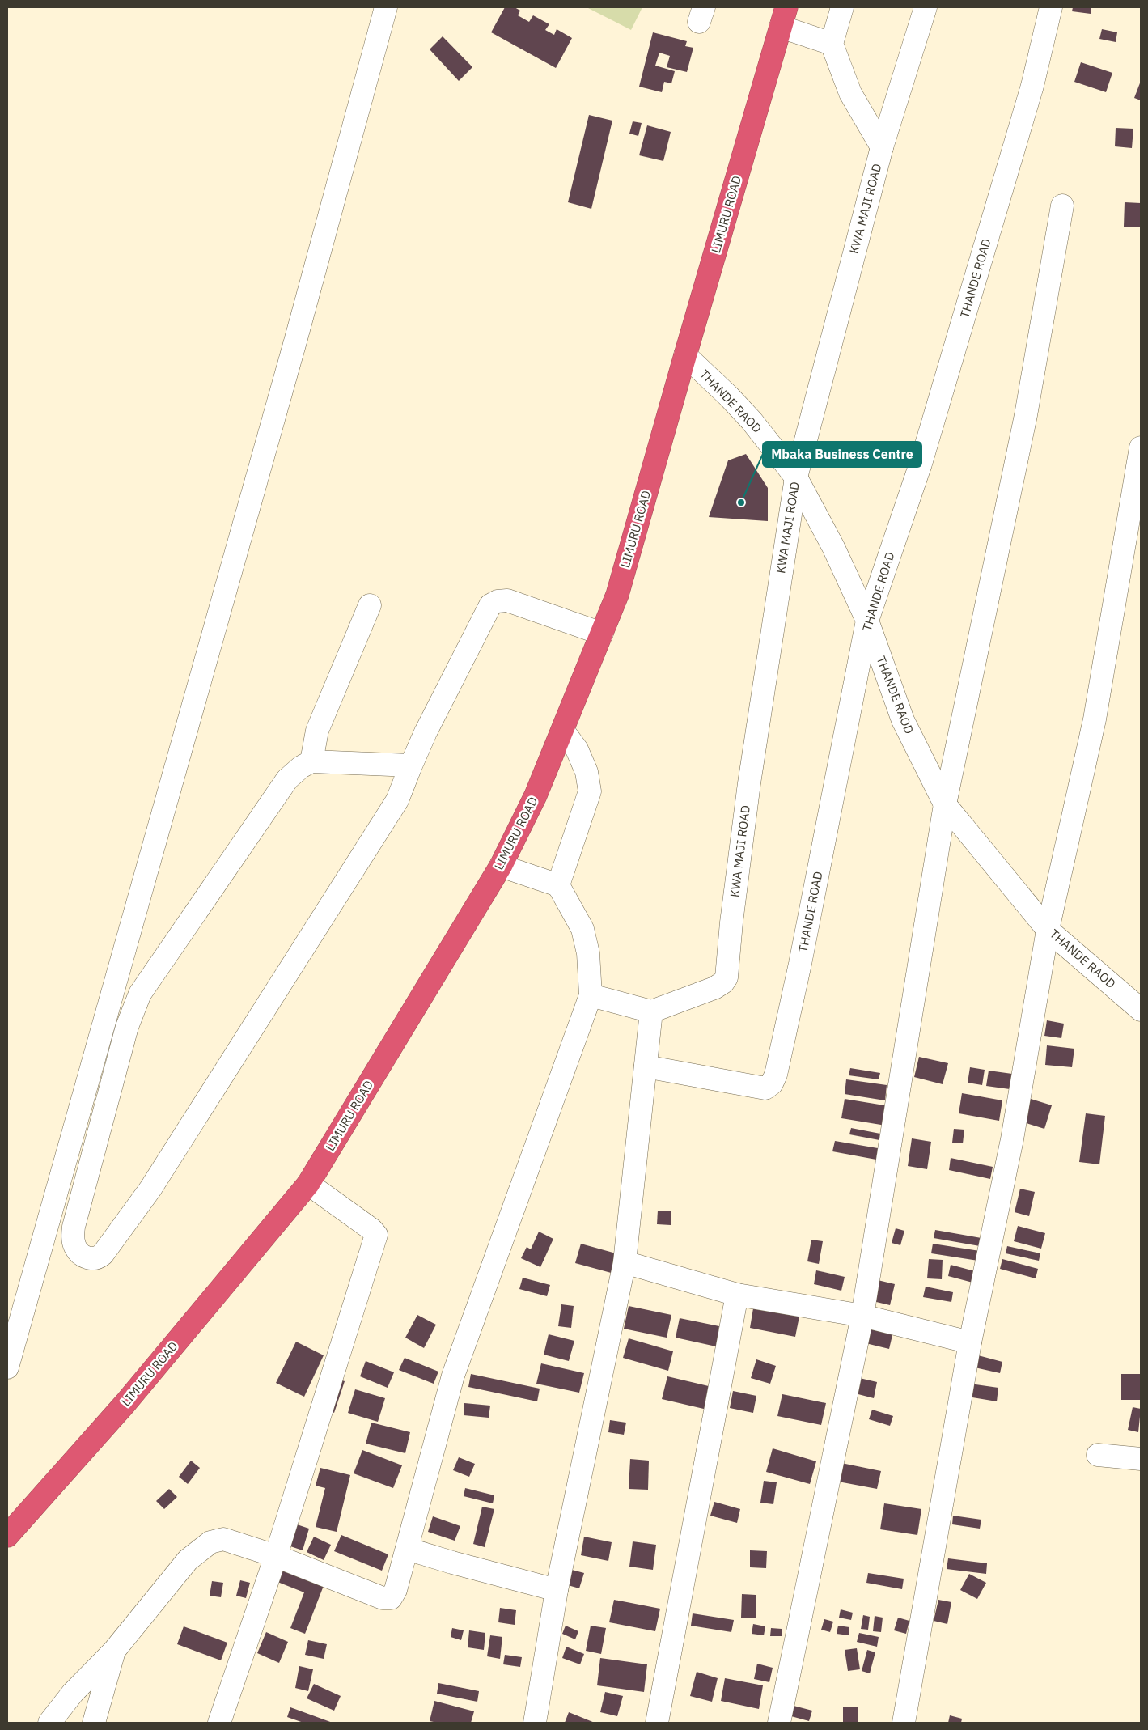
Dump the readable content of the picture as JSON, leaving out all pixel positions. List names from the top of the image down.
{
  "streets": {
    "highway": ["LIMURU ROAD"],
    "street": ["KWA MAJI ROAD", "THANDE ROAD", "THANDE RAOD"]
  },
  "crossings": [
    ["KWA MAJI ROAD", "THANDE RAOD"],
    ["LIMURU ROAD", "THANDE RAOD"],
    ["THANDE ROAD", "THANDE RAOD"]
  ],
  "places": ["Mbaka Business Centre"]
}
